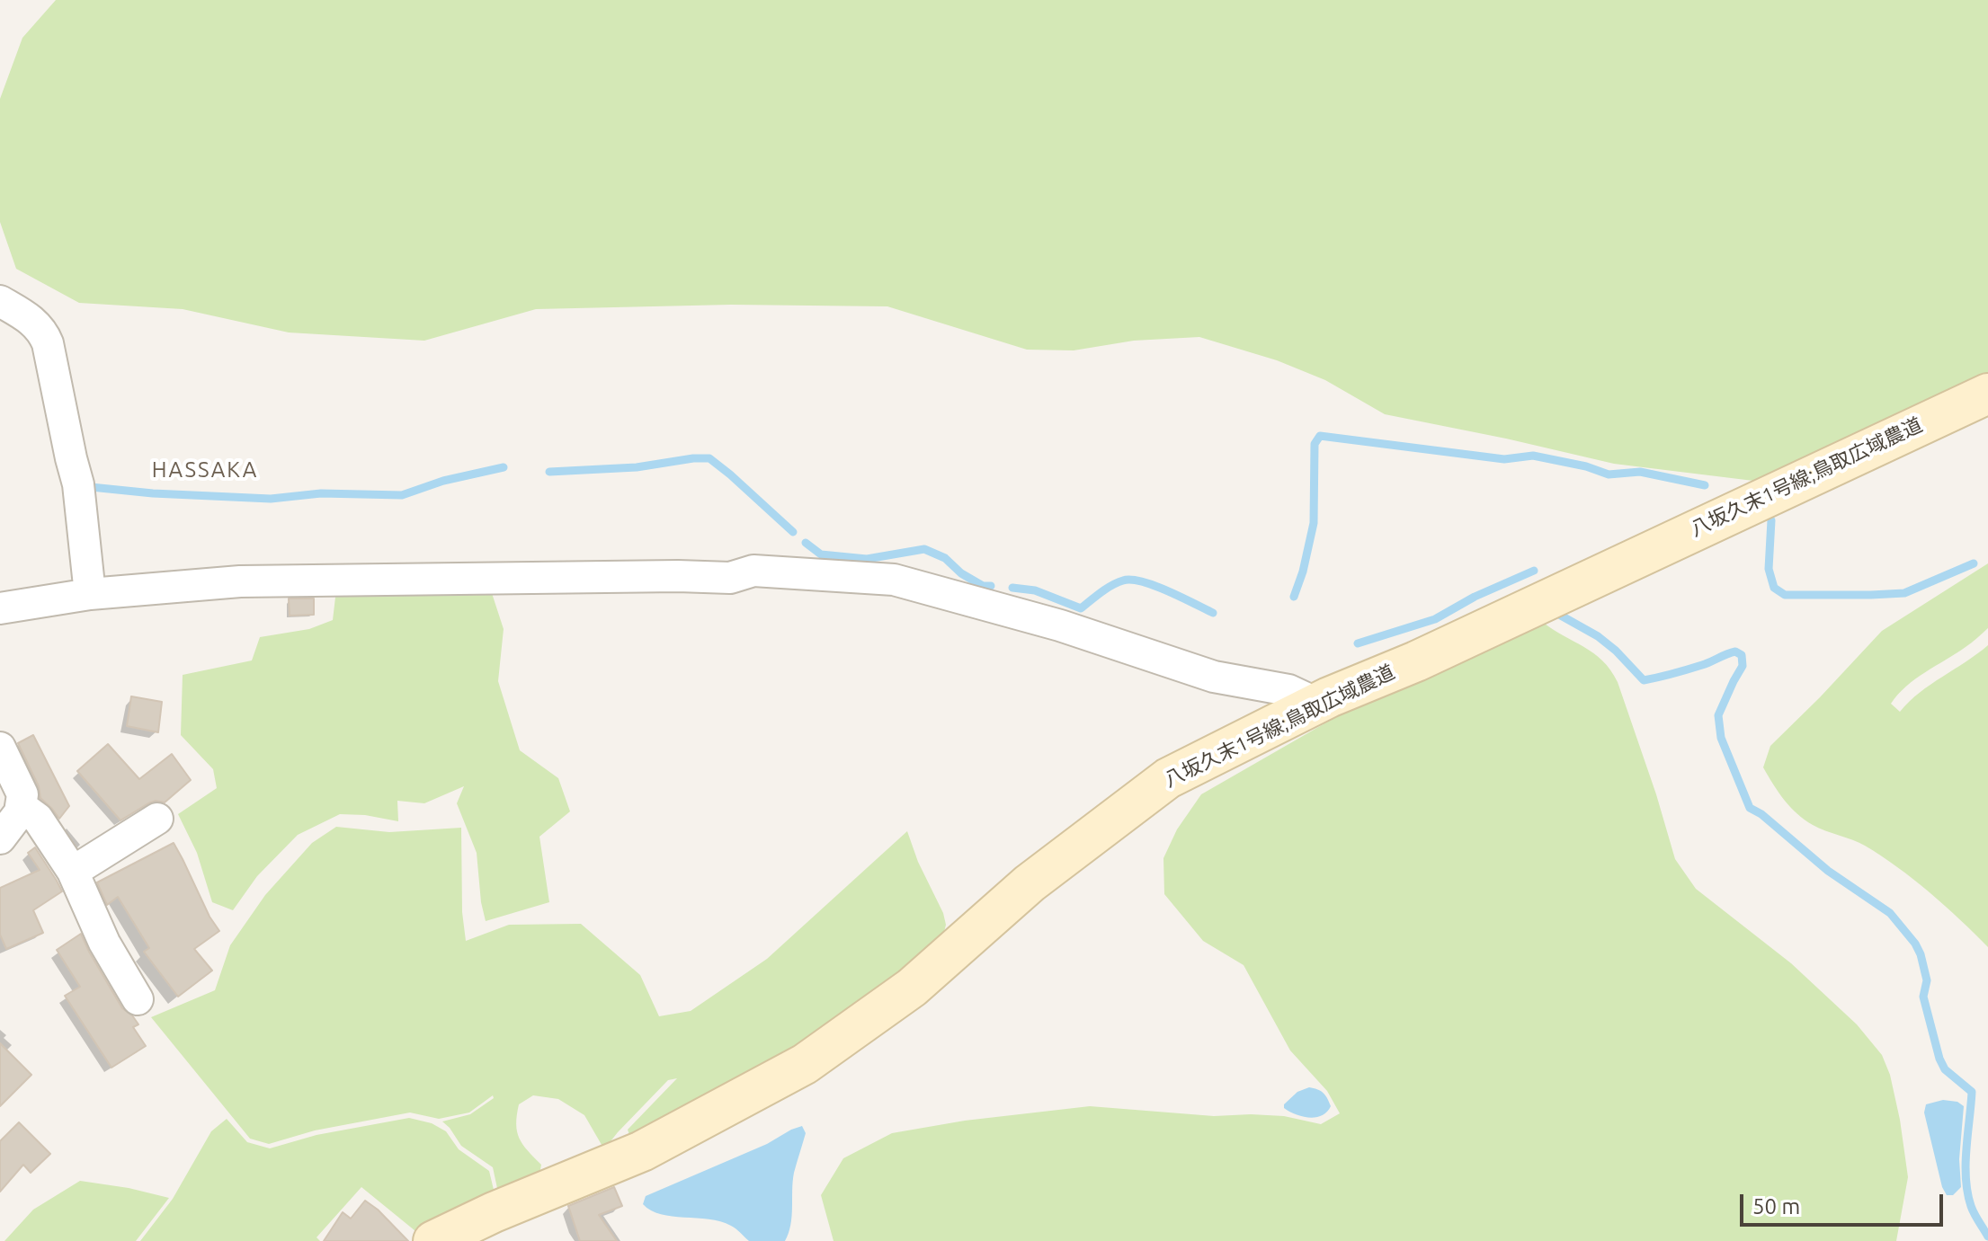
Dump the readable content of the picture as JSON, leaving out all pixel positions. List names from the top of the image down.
{
  "streets": {
    "street": ["八坂久末1号線;鳥取広域農道"]
  },
  "districts": ["HASSAKA"],
  "scale_bar": "50 m"
}
